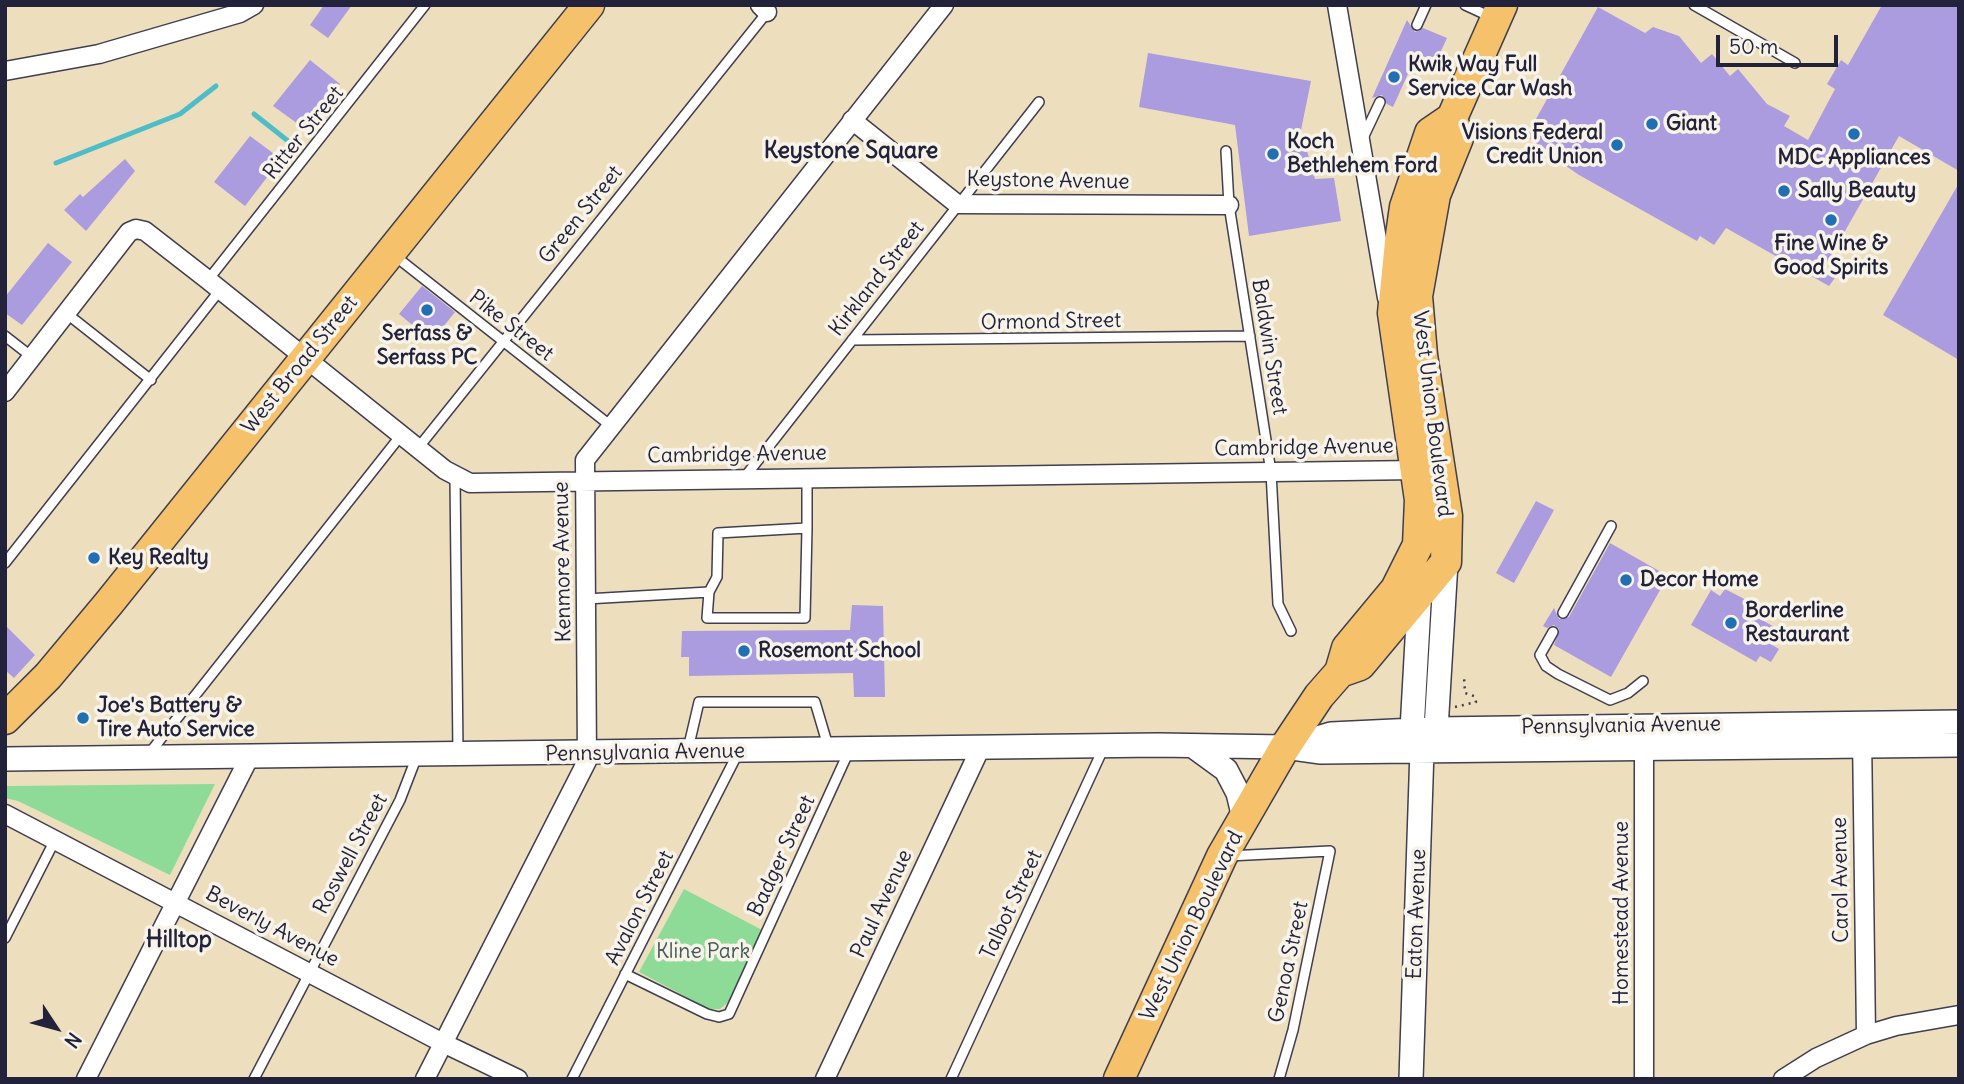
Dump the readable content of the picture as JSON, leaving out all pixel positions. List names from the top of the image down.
{
  "streets": {
    "main road": ["West Broad Street", "West Union Boulevard"],
    "street": [
      "Keystone Avenue",
      "Cambridge Avenue",
      "Kenmore Avenue",
      "Pennsylvania Avenue",
      "Carol Avenue",
      "Paul Avenue",
      "Homestead Avenue",
      "Eaton Avenue",
      "Beverly Avenue"
    ],
    "lane": [
      "Ritter Street",
      "Green Street",
      "Kirkland Street",
      "Ormond Street",
      "Pike Street",
      "Baldwin Street",
      "Roswell Street",
      "Badger Street",
      "Talbot Street",
      "Avalon Street",
      "Genoa Street"
    ]
  },
  "crossings": [
    ["Ritter Street", "Cambridge Avenue"],
    ["Keystone Avenue", "Kirkland Street"],
    ["Keystone Avenue", "Baldwin Street"],
    ["Keystone Avenue", "Kenmore Avenue"],
    ["Green Street", "Pike Street"],
    ["Green Street", "Cambridge Avenue"],
    ["Kirkland Street", "Ormond Street"],
    ["Kirkland Street", "Cambridge Avenue"],
    ["Ormond Street", "Baldwin Street"],
    ["Pike Street", "West Broad Street"],
    ["Pike Street", "Kenmore Avenue"],
    ["Baldwin Street", "Cambridge Avenue"],
    ["West Broad Street", "Cambridge Avenue"],
    ["West Union Boulevard", "Cambridge Avenue"],
    ["West Union Boulevard", "Pennsylvania Avenue"],
    ["West Union Boulevard", "Eaton Avenue"],
    ["West Union Boulevard", "Genoa Street"],
    ["Cambridge Avenue", "Kenmore Avenue"],
    ["Kenmore Avenue", "Pennsylvania Avenue"],
    ["Kenmore Avenue", "Beverly Avenue"],
    ["Pennsylvania Avenue", "Roswell Street"],
    ["Pennsylvania Avenue", "Badger Street"],
    ["Pennsylvania Avenue", "Carol Avenue"],
    ["Pennsylvania Avenue", "Paul Avenue"],
    ["Pennsylvania Avenue", "Talbot Street"],
    ["Pennsylvania Avenue", "Avalon Street"],
    ["Pennsylvania Avenue", "Homestead Avenue"],
    ["Pennsylvania Avenue", "Eaton Avenue"],
    ["Roswell Street", "Beverly Avenue"],
    ["Badger Street", "Avalon Street"]
  ],
  "districts": ["Keystone Square", "Hilltop"],
  "parks": ["Kline Park"],
  "places": [
    "Kwik Way Full Service Car Wash",
    "Giant",
    "MDC Appliances",
    "Visions Federal Credit Union",
    "Koch Bethlehem Ford",
    "Sally Beauty",
    "Fine Wine & Good Spirits",
    "Serfass & Serfass PC",
    "Key Realty",
    "Decor Home",
    "Borderline Restaurant",
    "Rosemont School",
    "Joe's Battery & Tire Auto Service"
  ],
  "scale_bar": "50 m",
  "north": "bottom right"
}
